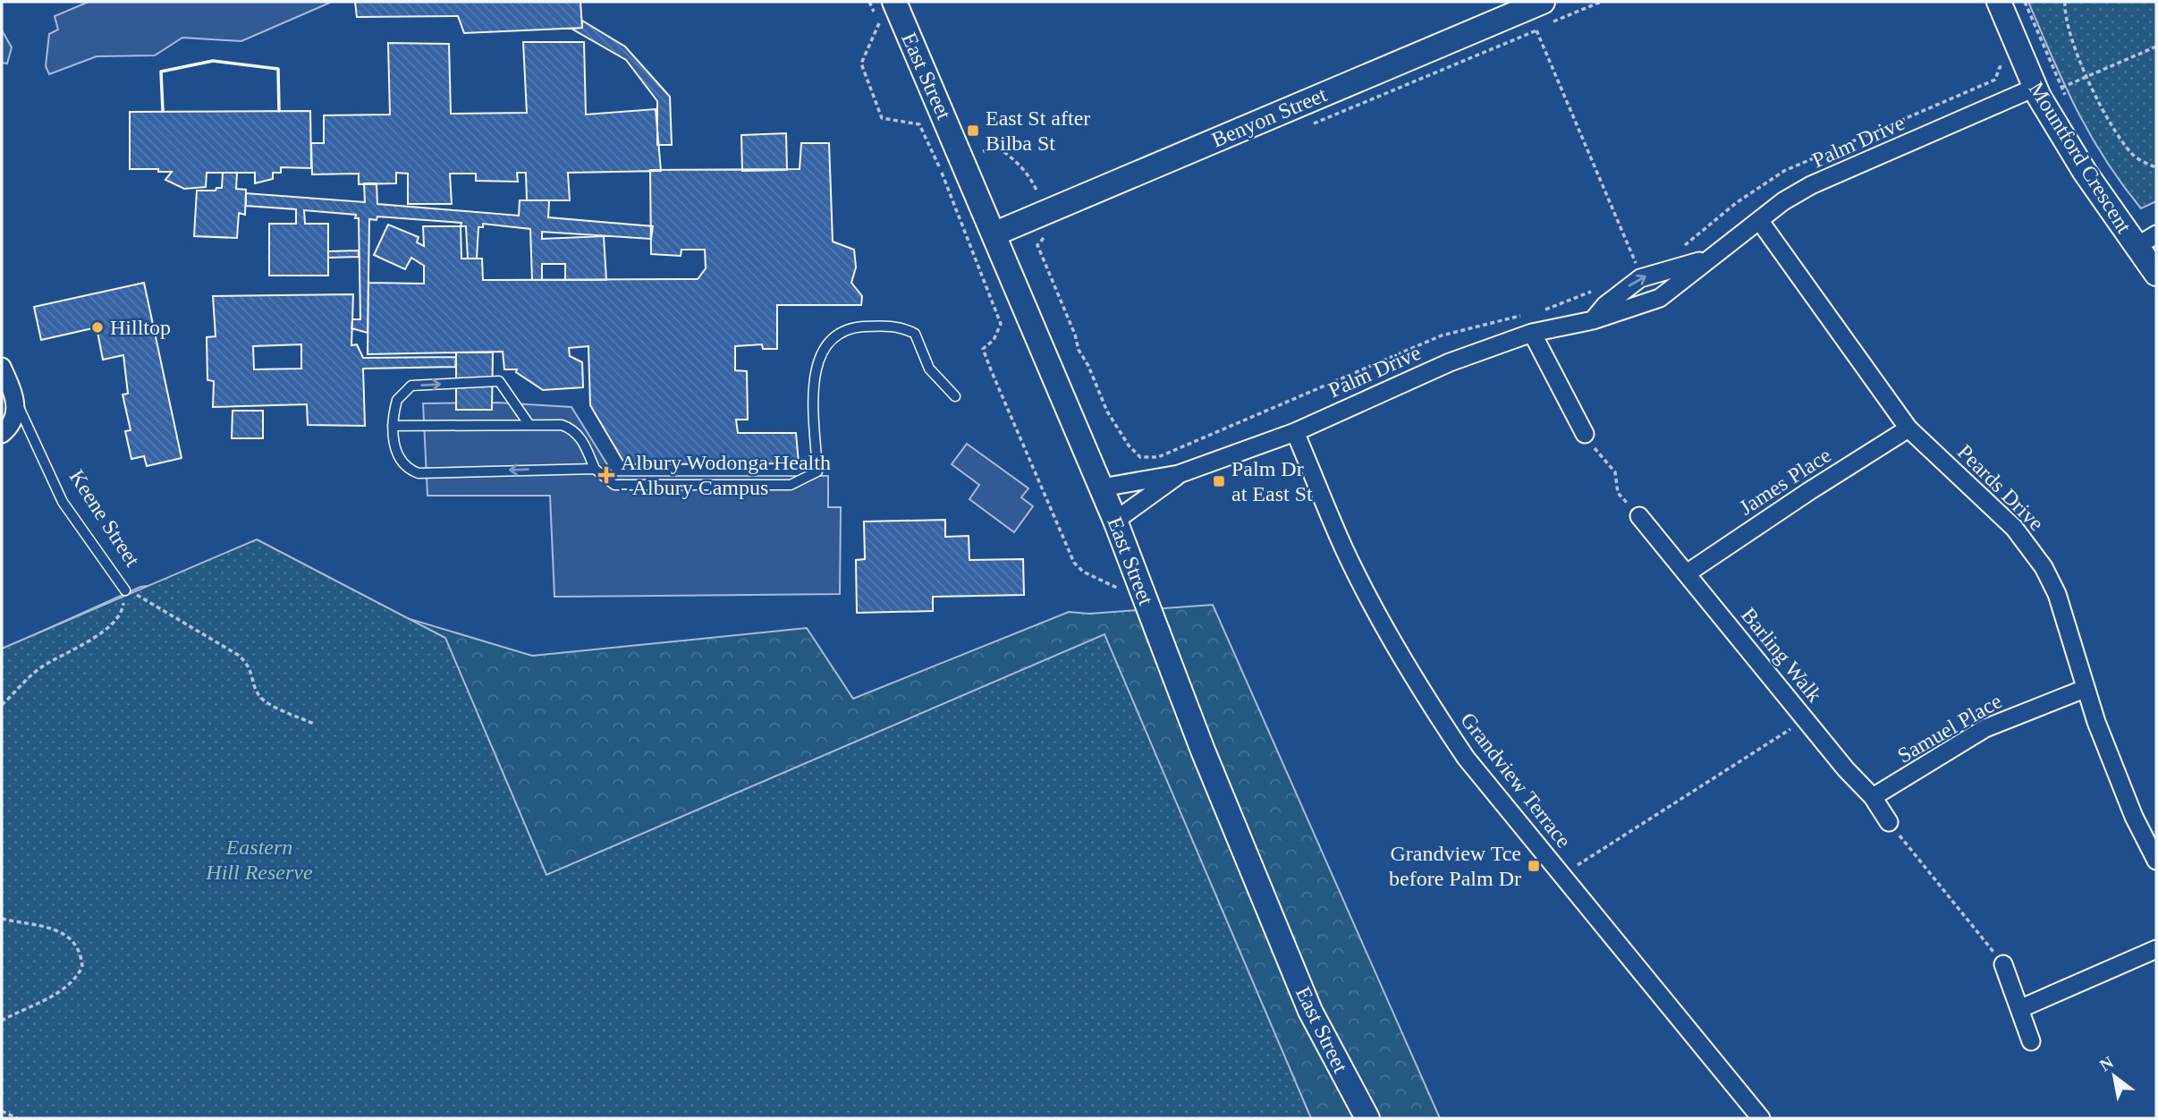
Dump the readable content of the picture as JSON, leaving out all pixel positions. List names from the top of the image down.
{
  "streets": {
    "main road": ["East Street", "Benyon Street", "Mountford Crescent"],
    "street": [
      "Palm Drive",
      "James Place",
      "Peards Drive",
      "Keene Street",
      "Barling Walk",
      "Samuel Place",
      "Grandview Terrace"
    ]
  },
  "crossings": [
    ["East Street", "Benyon Street"],
    ["East Street", "Palm Drive"],
    ["Palm Drive", "Mountford Crescent"],
    ["Palm Drive", "Peards Drive"],
    ["Palm Drive", "Grandview Terrace"],
    ["James Place", "Peards Drive"],
    ["James Place", "Barling Walk"],
    ["Peards Drive", "Samuel Place"],
    ["Barling Walk", "Samuel Place"]
  ],
  "parks": ["Eastern Hill Reserve"],
  "places": {
    "transit": ["East St after Bilba St", "Palm Dr at East St", "Grandview Tce before Palm Dr"],
    "other": ["Hilltop"],
    "health": ["Albury Wodonga Health - Albury Campus"]
  },
  "north": "top left"
}
